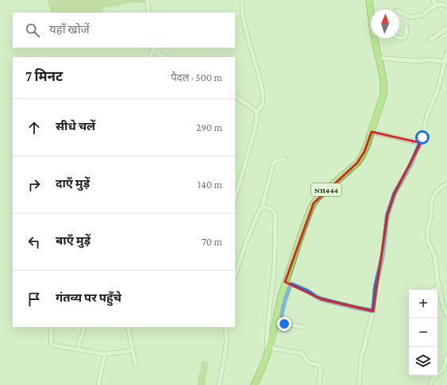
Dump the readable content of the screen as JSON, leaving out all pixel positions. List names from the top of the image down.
{
  "streets": {
    "highway": ["NH444"]
  },
  "north": "top",
  "page": {
    "search": "यहाँ खोजें",
    "heading": ["7 मिनट", "पैदल · 500 m"],
    "list": [
      ["सीधे चलें", "290 m"],
      ["दाएँ मुड़ें", "140 m"],
      ["बाएँ मुड़ें", "70 m"],
      "गंतव्य पर पहुँचे"
    ],
    "map_buttons": ["+", "−"]
  }
}
